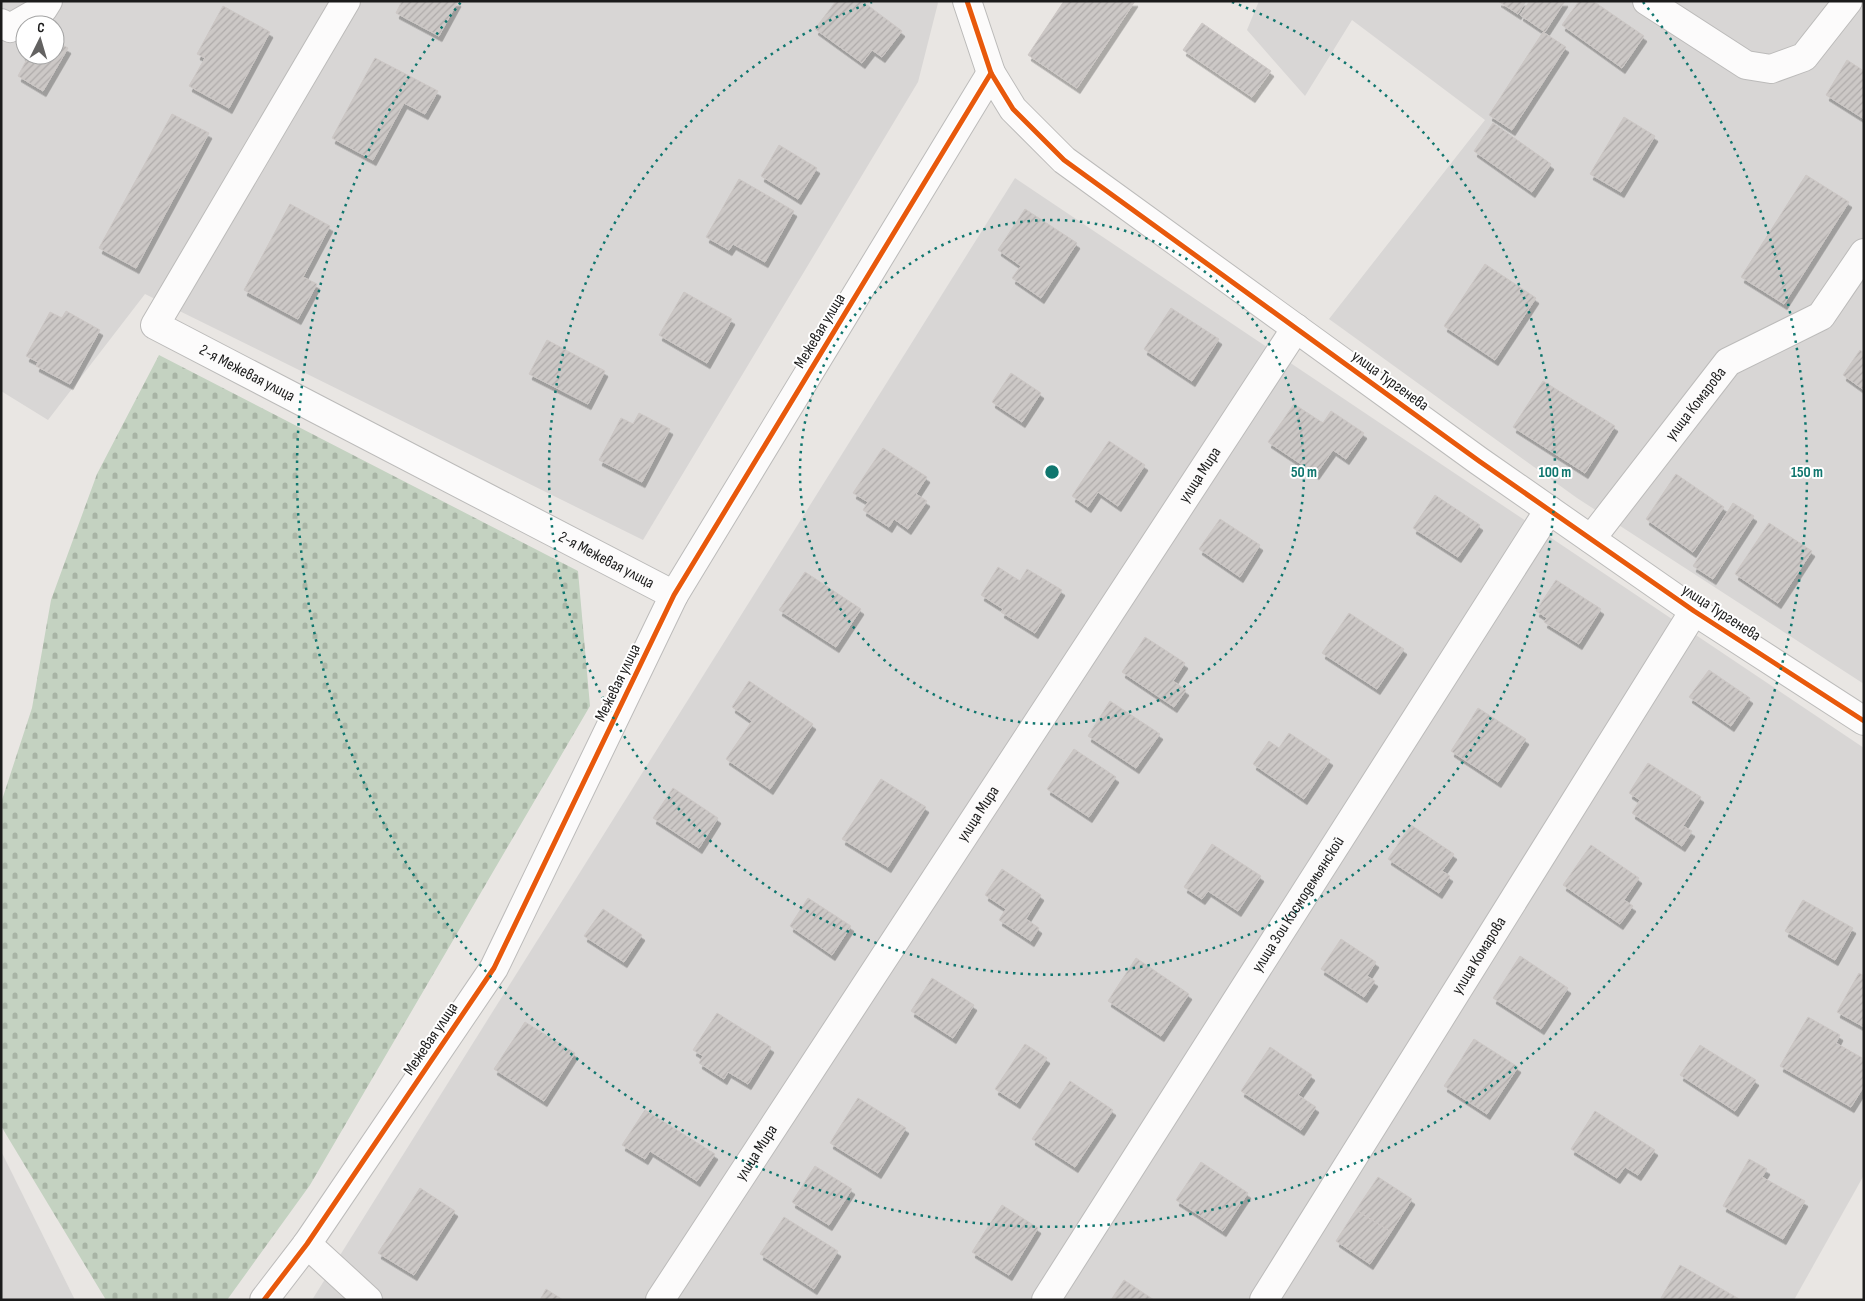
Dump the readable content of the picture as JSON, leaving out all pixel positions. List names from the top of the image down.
{
  "streets": {
    "street": [
      "Межевая улица",
      "2-я Межевая улица",
      "улица Тургенева",
      "улица Комарова",
      "улица Мира",
      "улица Зои Космодемьянской"
    ]
  },
  "crossings": [
    ["Межевая улица", "2-я Межевая улица"],
    ["Межевая улица", "улица Тургенева"],
    ["улица Тургенева", "улица Комарова"],
    ["улица Тургенева", "улица Мира"],
    ["улица Тургенева", "улица Зои Космодемьянской"]
  ],
  "north": "top",
  "rings": ["50 m", "100 m", "150 m"]
}
